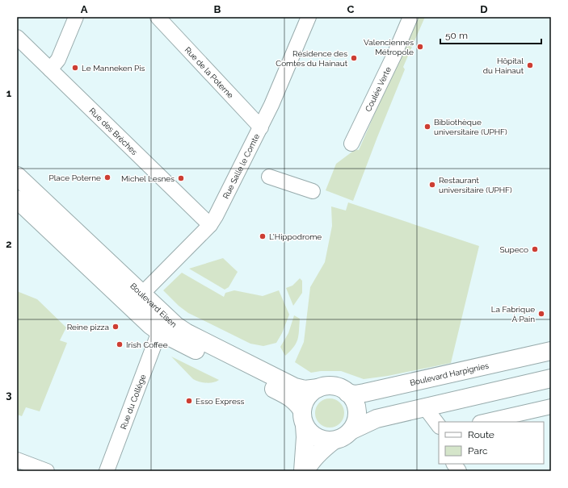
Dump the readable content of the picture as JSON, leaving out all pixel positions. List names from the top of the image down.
{
  "streets": {
    "main road": ["Boulevard Eisen", "Boulevard Harpignies"],
    "street": [
      "Rue de la Poterne",
      "Coulée Verte",
      "Rue des Brèches",
      "Rue Salle le Comte",
      "Rue du Collège"
    ]
  },
  "crossings": [
    ["Rue de la Poterne", "Rue Salle le Comte"],
    ["Rue des Brèches", "Rue Salle le Comte"],
    ["Rue Salle le Comte", "Boulevard Eisen"],
    ["Boulevard Eisen", "Boulevard Harpignies"],
    ["Boulevard Eisen", "Rue du Collège"]
  ],
  "places": [
    "Valenciennes Métropole",
    "Résidence des Comtes du Hainaut",
    "Hôpital du Hainaut",
    "Le Manneken Pis",
    "Bibliothèque universitaire (UPHF)",
    "Place Poterne",
    "Michel Lesnes",
    "Restaurant universitaire (UPHF)",
    "L'Hippodrome",
    "Supeco",
    "La Fabrique À Pain",
    "Reine pizza",
    "Irish Coffee",
    "Esso Express"
  ],
  "legend": ["Route", "Parc"],
  "scale_bar": "50 m",
  "grid": {
    "columns": [
      "A",
      "B",
      "C",
      "D"
    ],
    "rows": ["1", "2", "3"]
  }
}
